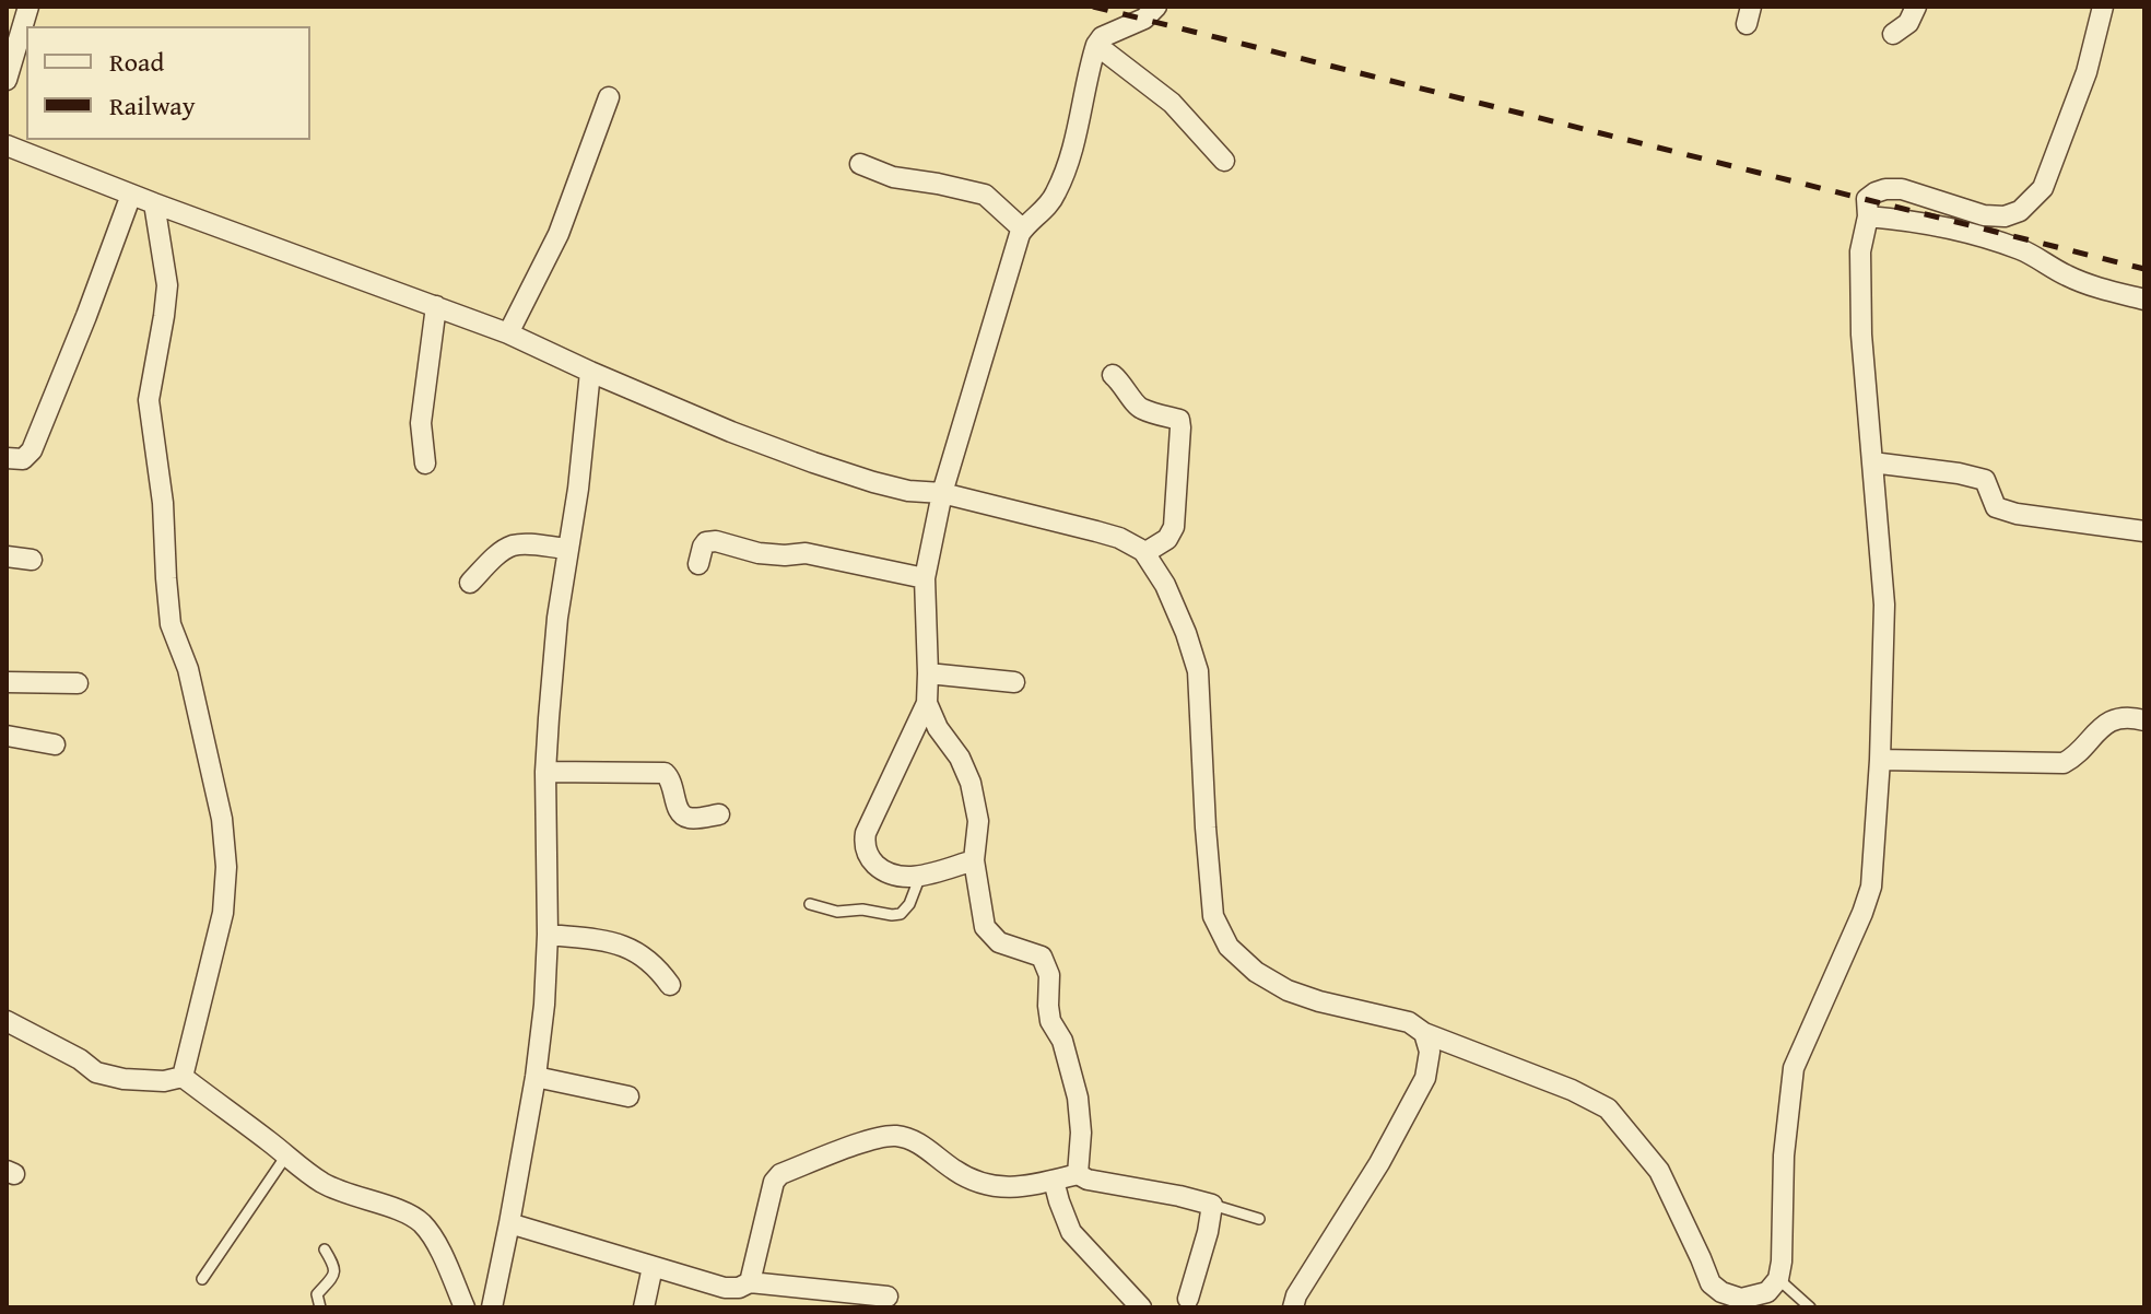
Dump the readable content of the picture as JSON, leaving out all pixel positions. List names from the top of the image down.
{
  "legend": ["Road", "Railway"]
}
